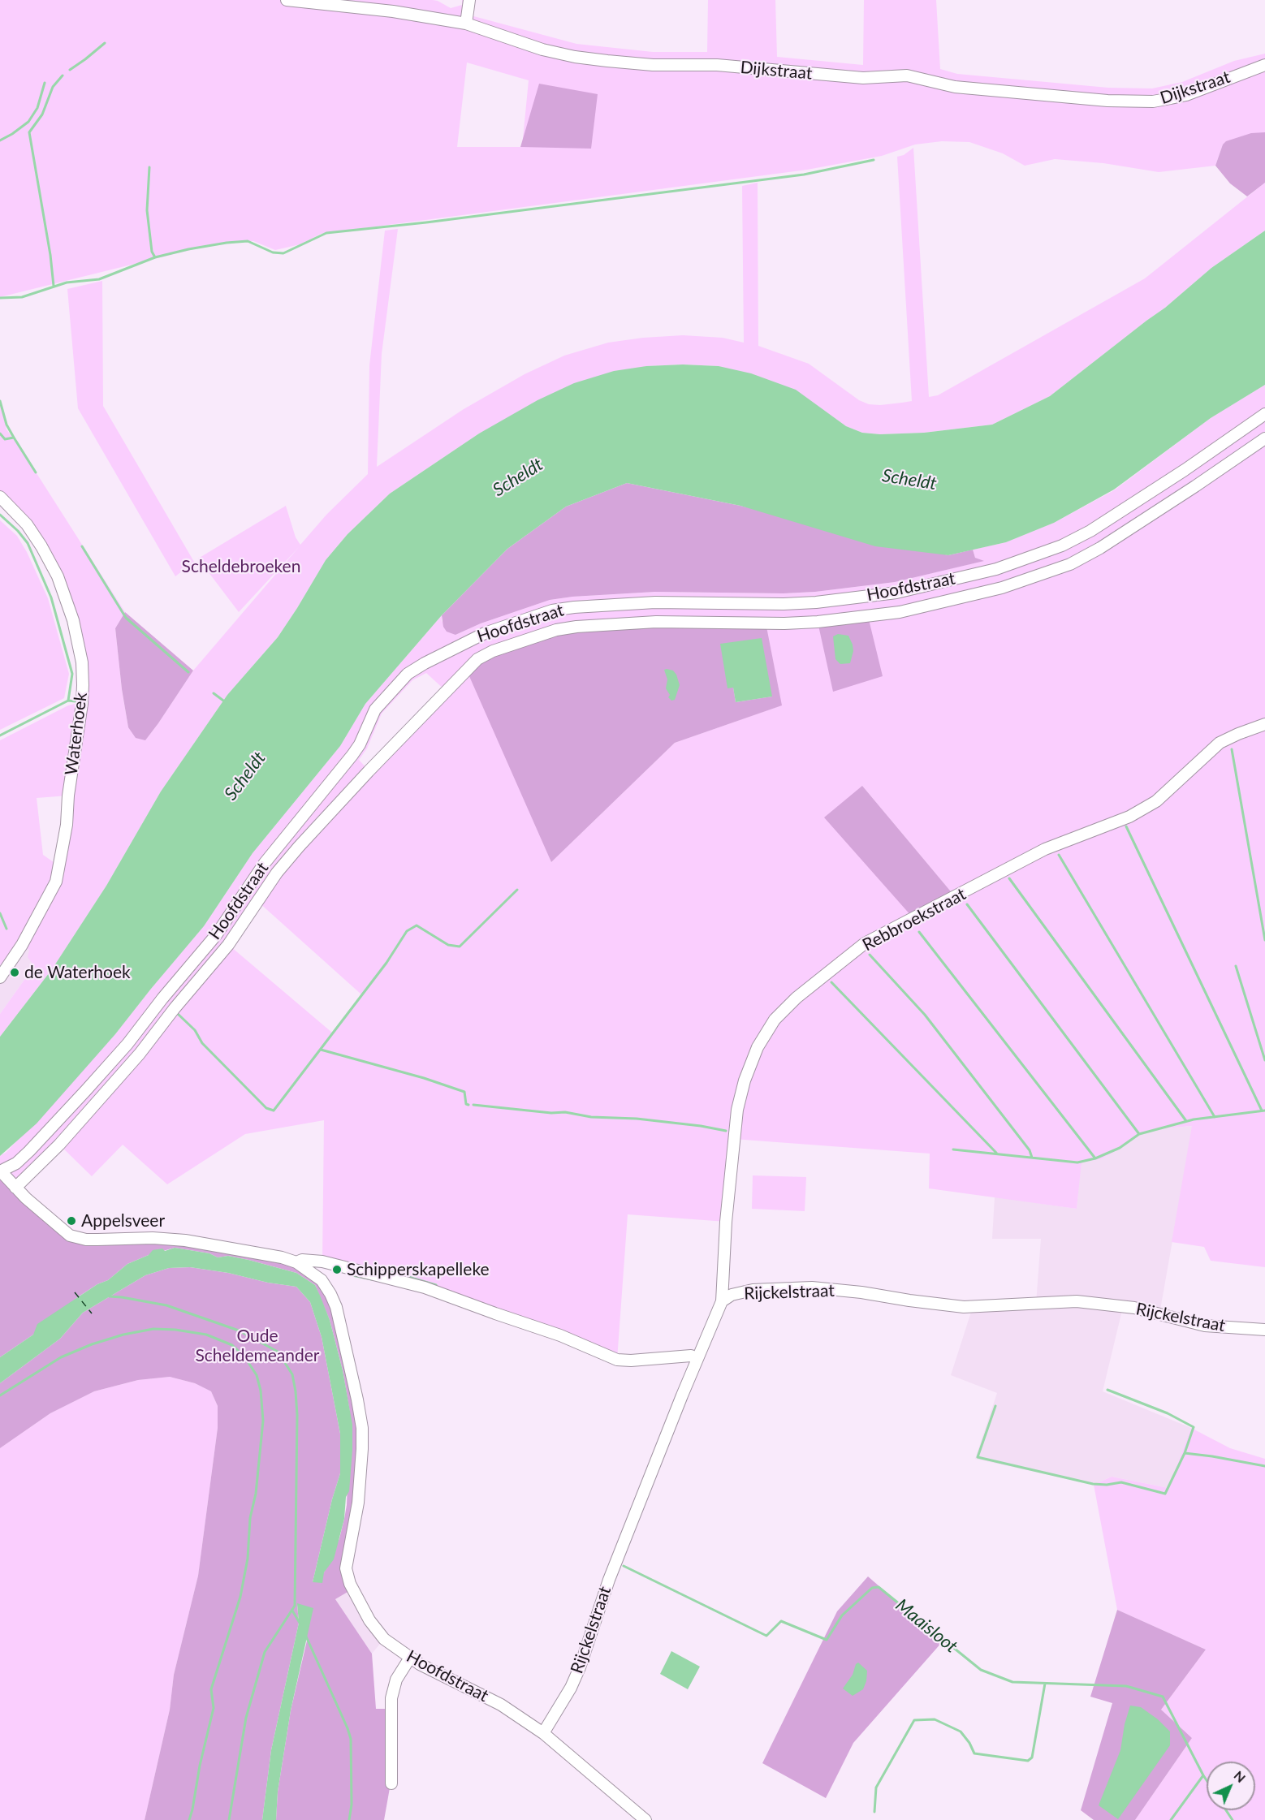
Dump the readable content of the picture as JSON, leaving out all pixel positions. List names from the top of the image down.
{
  "streets": {
    "street": [
      "Dijkstraat",
      "Hoofdstraat",
      "Waterhoek",
      "Rebbroekstraat",
      "Rijckelstraat"
    ]
  },
  "crossings": [
    ["Hoofdstraat", "Rijckelstraat"],
    ["Rebbroekstraat", "Rijckelstraat"]
  ],
  "water": ["Scheldt", "Maaisloot"],
  "parks": ["Scheldebroeken", "Oude Scheldemeander"],
  "places": ["de Waterhoek", "Appelsveer", "Schipperskapelleke"],
  "north": "top right"
}
